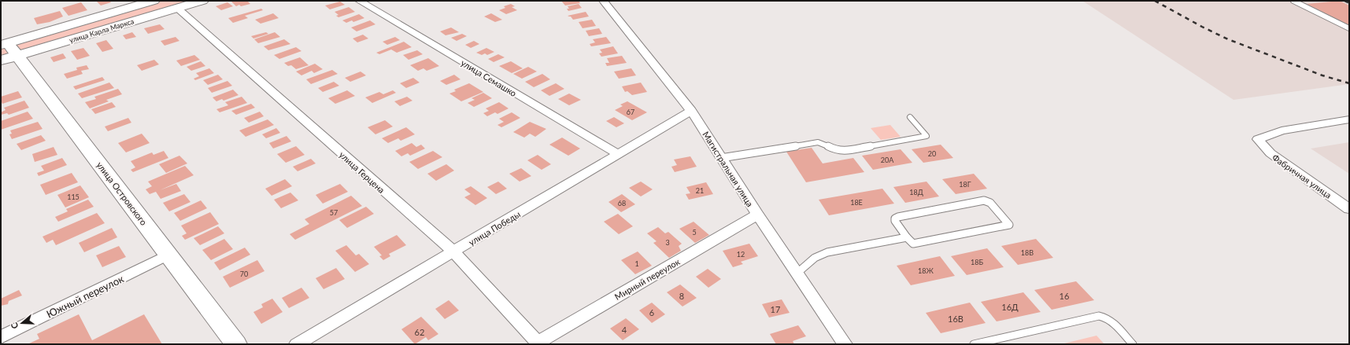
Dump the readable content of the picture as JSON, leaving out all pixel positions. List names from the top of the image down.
{
  "streets": {
    "main road": ["улица Карла Маркса", "улица Островского"],
    "street": [
      "улица Семашко",
      "Магистральная улица",
      "улица Герцена",
      "Фабричная улица",
      "улица Победы",
      "Мирный переулок",
      "Южный переулок"
    ]
  },
  "crossings": [
    ["улица Карла Маркса", "улица Герцена"],
    ["улица Карла Маркса", "улица Островского"],
    ["улица Семашко", "улица Победы"],
    ["Магистральная улица", "улица Победы"],
    ["Магистральная улица", "Мирный переулок"],
    ["улица Герцена", "улица Победы"],
    ["улица Герцена", "Мирный переулок"],
    ["улица Островского", "Южный переулок"]
  ],
  "house_numbers": [
    "67",
    "20",
    "20А",
    "18Г",
    "21",
    "18Д",
    "115",
    "18Е",
    "68",
    "57",
    "5",
    "3",
    "18В",
    "12",
    "18Б",
    "1",
    "18Ж",
    "70",
    "8",
    "16",
    "16Д",
    "17",
    "6",
    "16В",
    "4",
    "62"
  ],
  "north": "left"
}
